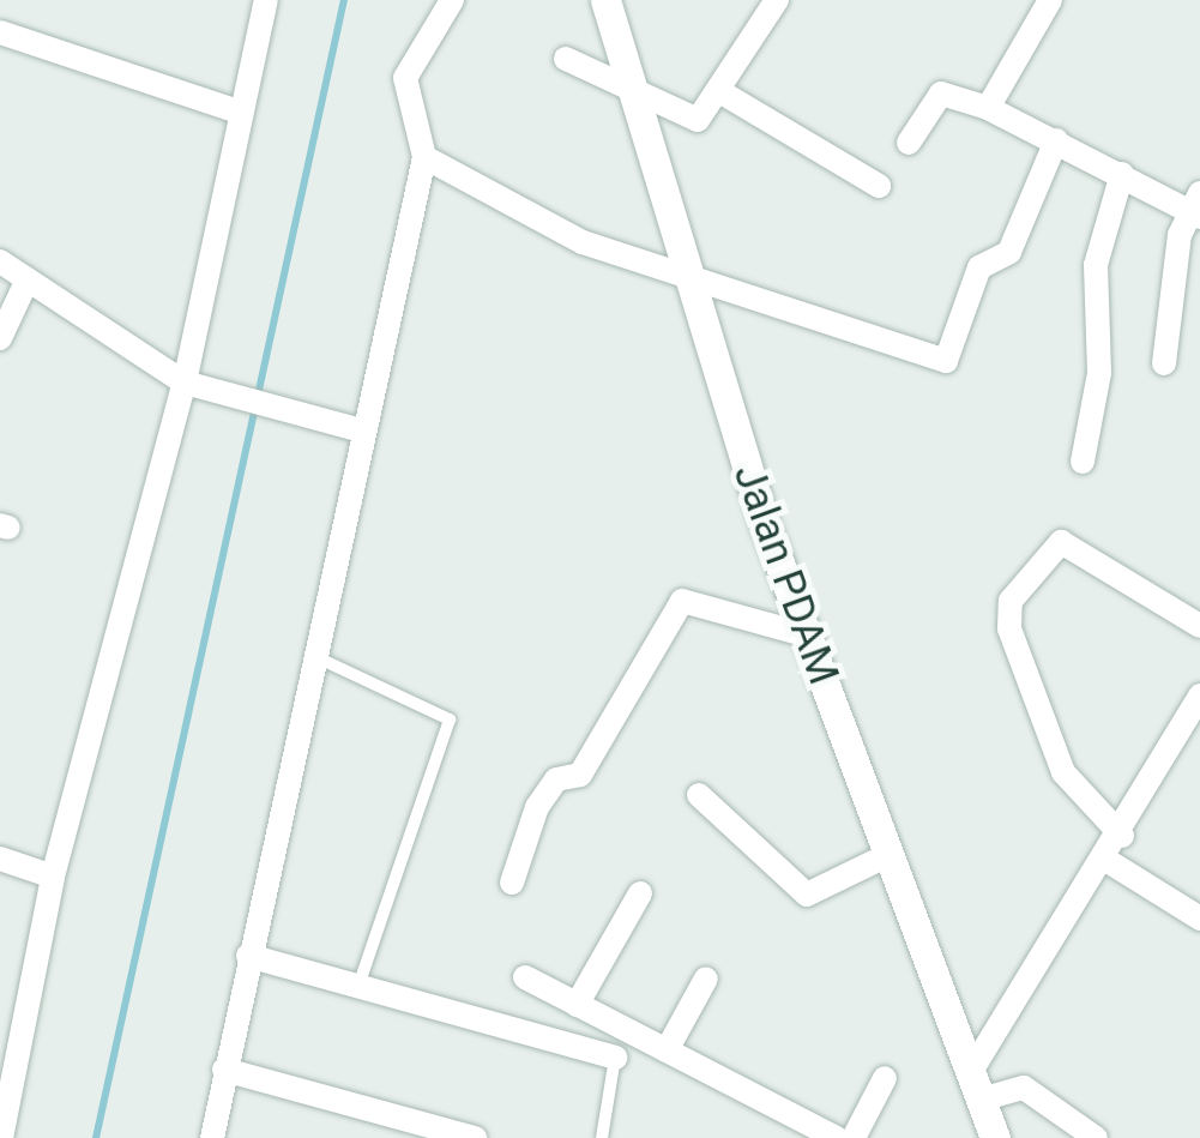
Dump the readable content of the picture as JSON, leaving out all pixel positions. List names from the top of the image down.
{
  "streets": {
    "street": ["Jalan PDAM"]
  }
}
